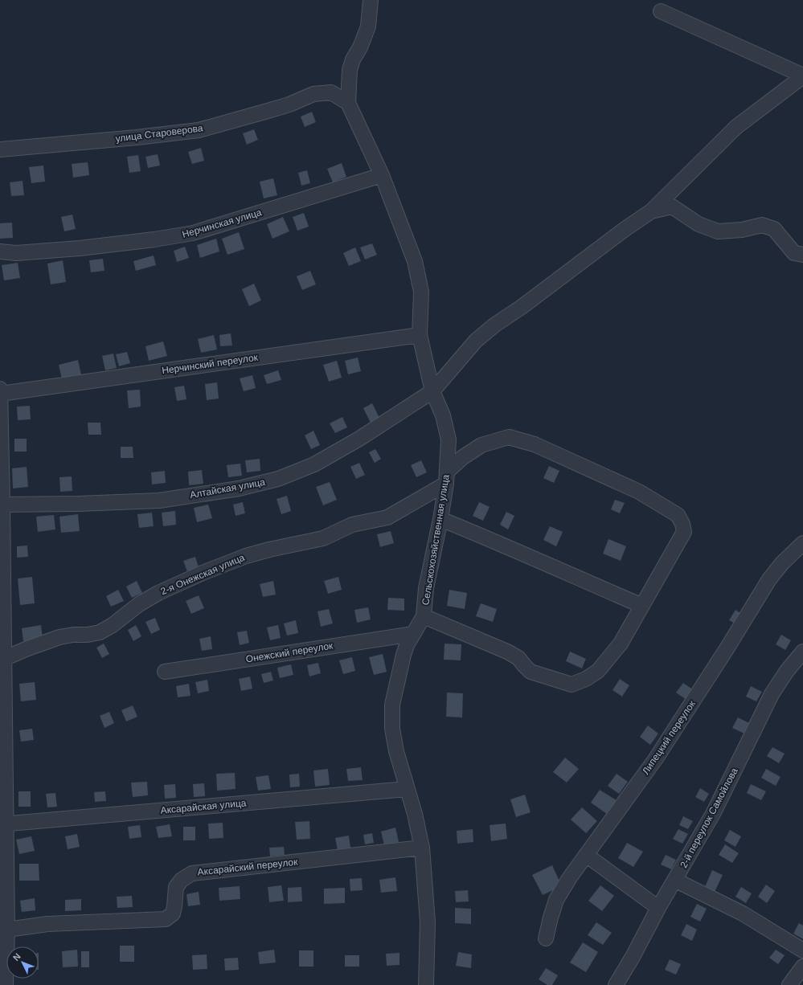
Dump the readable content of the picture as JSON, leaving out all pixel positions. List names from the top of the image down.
{
  "streets": {
    "street": [
      "улица Староверова",
      "Нерчинская улица",
      "Нерчинский переулок",
      "Алтайская улица",
      "Сельскохозяйственная улица",
      "2-я Онежская улица",
      "Онежский переулок",
      "Липецкий переулок",
      "Аксарайская улица",
      "2-й переулок Самойлова",
      "Аксарайский переулок"
    ]
  },
  "crossings": [
    ["улица Староверова", "Сельскохозяйственная улица"],
    ["Нерчинская улица", "Сельскохозяйственная улица"],
    ["Нерчинский переулок", "Сельскохозяйственная улица"],
    ["Алтайская улица", "Сельскохозяйственная улица"],
    ["Сельскохозяйственная улица", "2-я Онежская улица"],
    ["Сельскохозяйственная улица", "Онежский переулок"],
    ["Сельскохозяйственная улица", "Аксарайская улица"],
    ["Сельскохозяйственная улица", "Аксарайский переулок"]
  ],
  "north": "top left"
}
